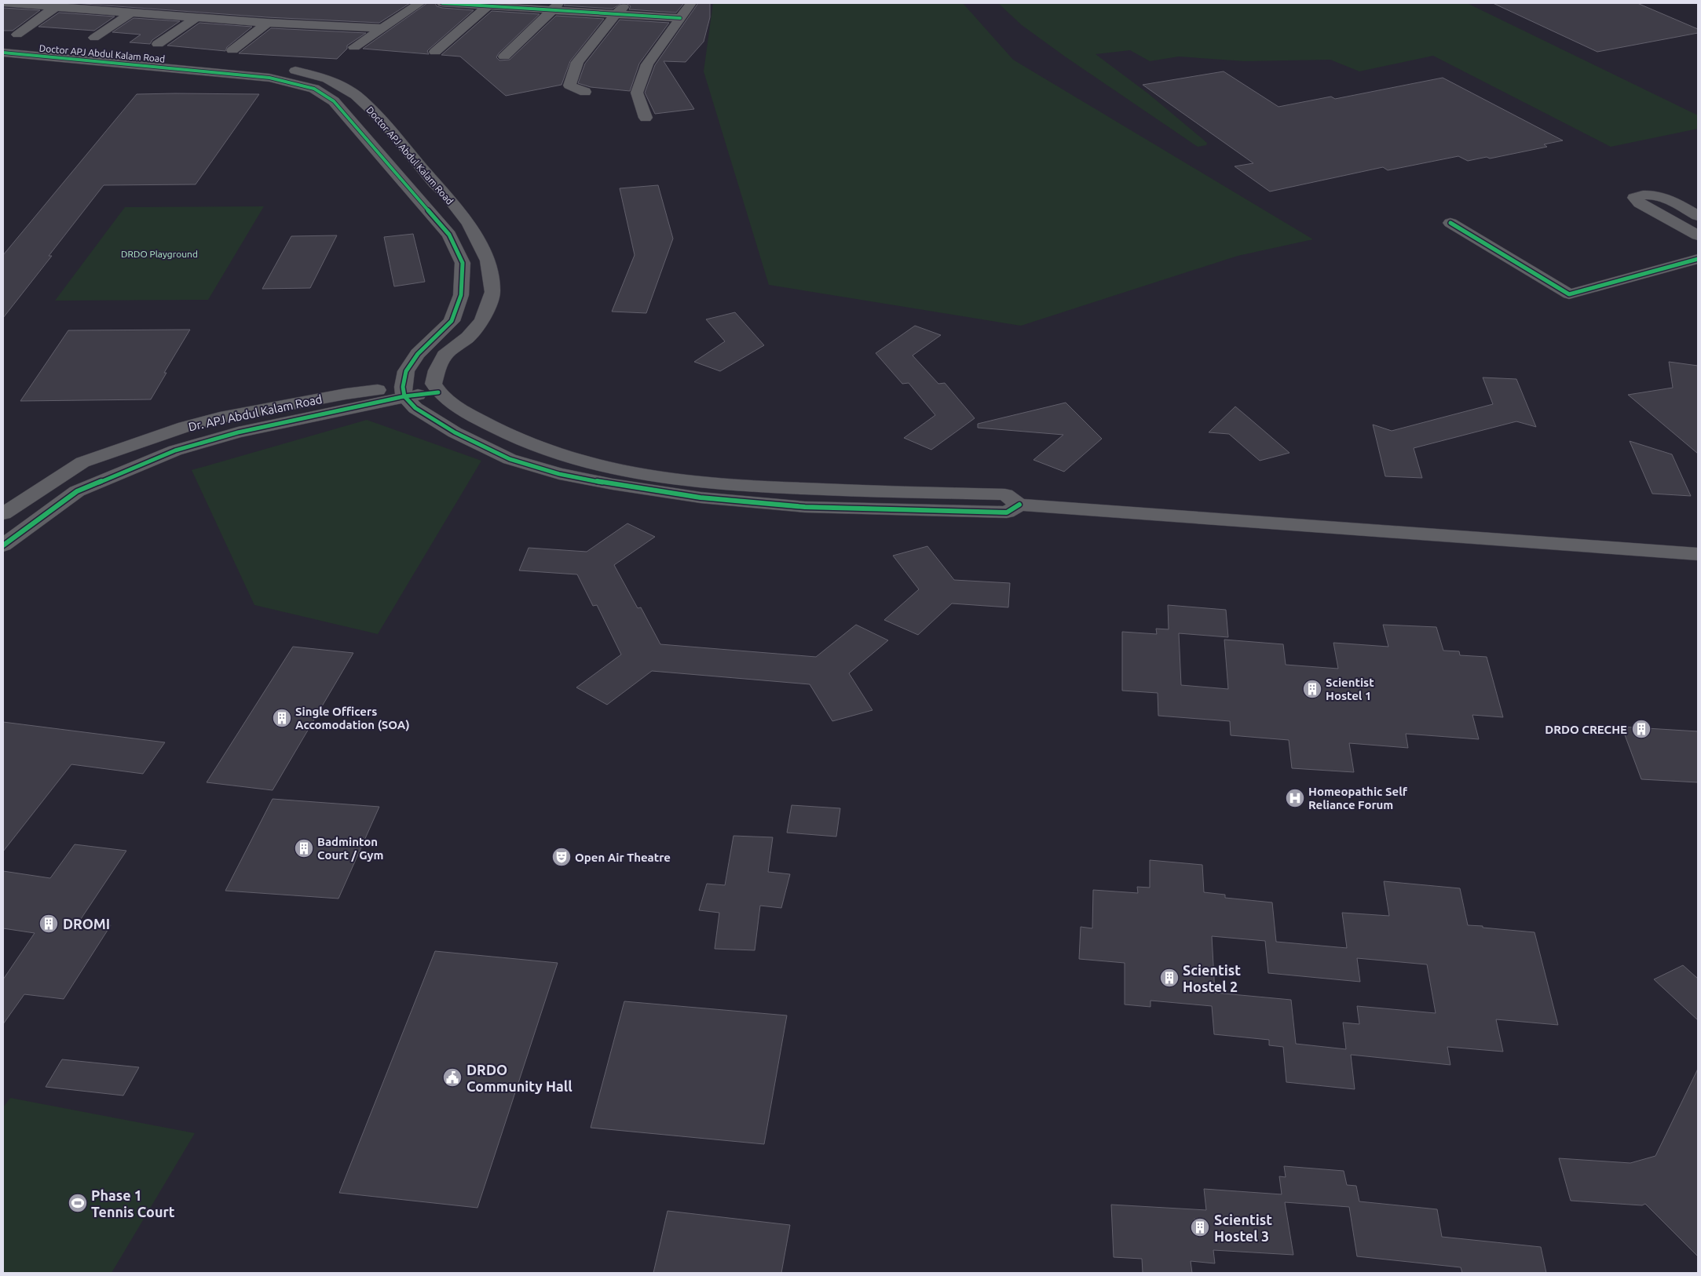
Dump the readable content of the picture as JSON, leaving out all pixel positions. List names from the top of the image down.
{
  "streets": {
    "street": ["Doctor APJ Abdul Kalam Road", "Dr. APJ Abdul Kalam Road"]
  },
  "parks": ["DRDO Playground"],
  "places": {
    "building": [
      "Scientist Hostel 1",
      "Single Officers Accomodation (SOA)",
      "DRDO CRECHE",
      "Badminton Court / Gym",
      "DROMI",
      "Scientist Hostel 2",
      "Scientist Hostel 3"
    ],
    "hospital": ["Homeopathic Self Reliance Forum"],
    "theatre": ["Open Air Theatre"],
    "public building": ["DRDO Community Hall"],
    "sports": ["Phase 1 Tennis Court"]
  }
}
